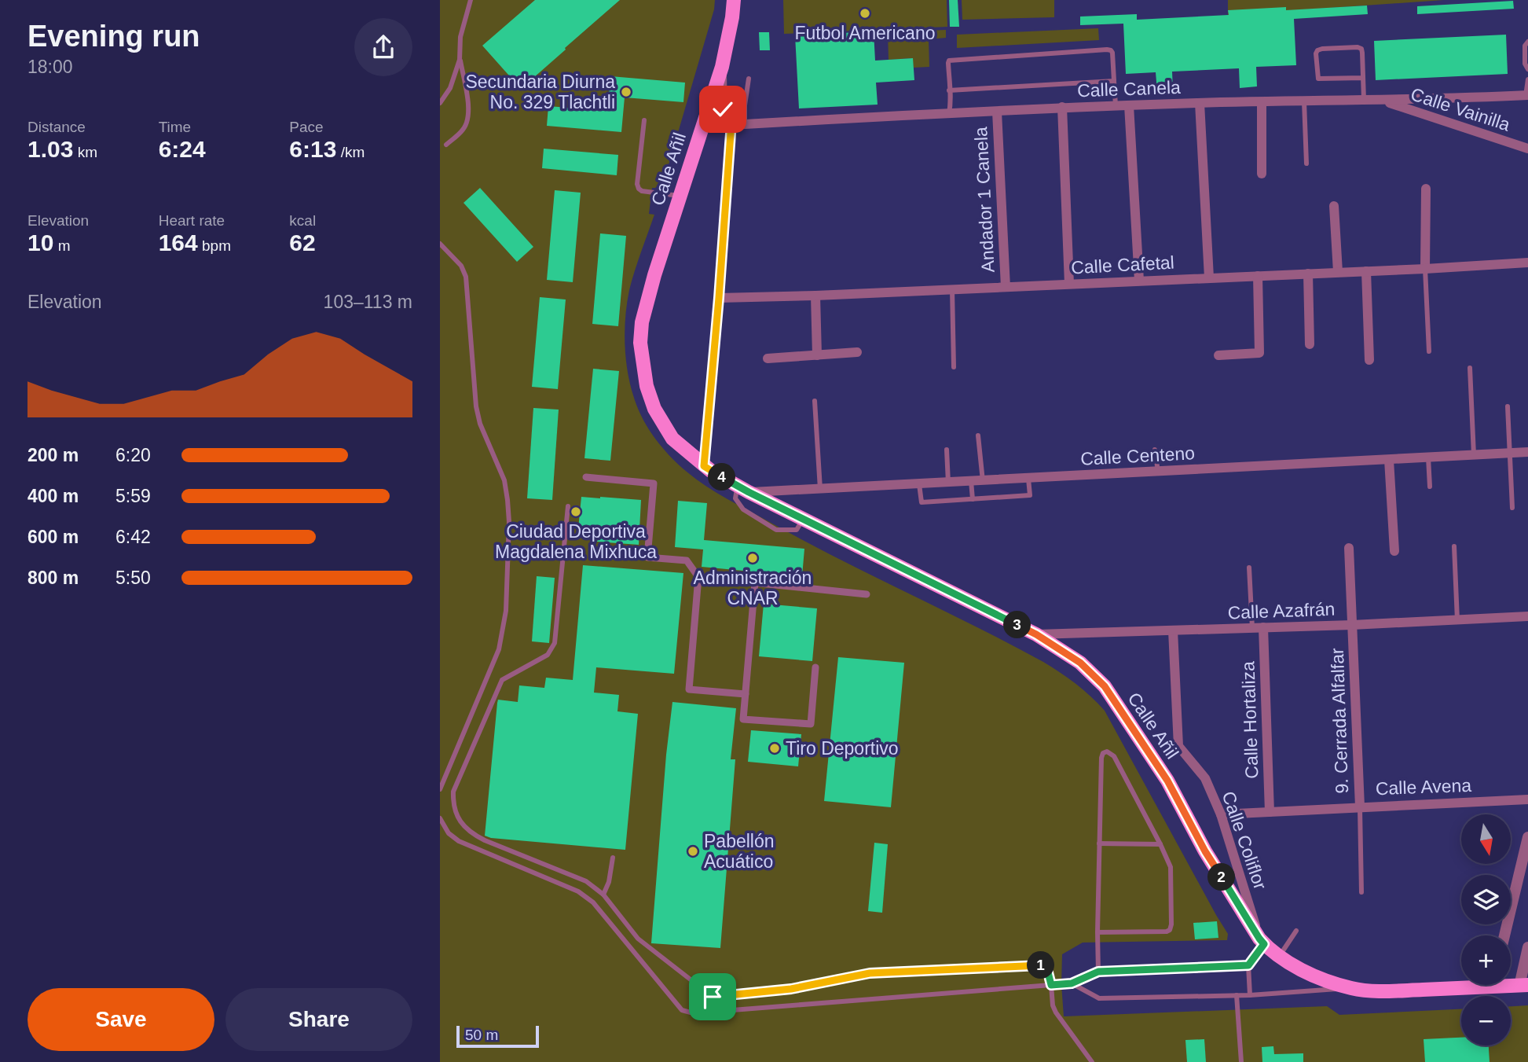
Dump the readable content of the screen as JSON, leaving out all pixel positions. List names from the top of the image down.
{
  "streets": {
    "main road": ["Calle Añil"],
    "street": [
      "Calle Canela",
      "Calle Vainilla",
      "Andador 1 Canela",
      "Calle Cafetal",
      "Calle Centeno",
      "Calle Azafrán",
      "Calle Hortaliza",
      "9. Cerrada Alfalfar",
      "Calle Avena",
      "Calle Coliflor"
    ]
  },
  "crossings": [
    ["Calle Canela", "Calle Vainilla"],
    ["Calle Canela", "Andador 1 Canela"],
    ["Calle Añil", "Calle Centeno"],
    ["Calle Añil", "Calle Azafrán"],
    ["Calle Añil", "Calle Coliflor"],
    ["Andador 1 Canela", "Calle Cafetal"],
    ["Calle Azafrán", "Calle Hortaliza"],
    ["Calle Azafrán", "9. Cerrada Alfalfar"],
    ["Calle Azafrán", "Calle Coliflor"],
    ["Calle Hortaliza", "Calle Avena"],
    ["9. Cerrada Alfalfar", "Calle Avena"],
    ["Calle Avena", "Calle Coliflor"]
  ],
  "places": [
    "Futbol Americano",
    "Secundaria Diurna No. 329 Tlachtli",
    "Ciudad Deportiva Magdalena Mixhuca",
    "Administración CNAR",
    "Tiro Deportivo",
    "Pabellón Acuático"
  ],
  "scale_bar": "50 m",
  "north": "bottom",
  "page": {
    "heading": ["Evening run", "18:00"],
    "stats": [
      ["Distance", "1.03 km"],
      ["Time", "6:24"],
      ["Pace", "6:13 /km"],
      ["Elevation", "10 m"],
      ["Heart rate", "164 bpm"],
      ["kcal", "62"]
    ],
    "chart": ["Elevation", "103–113 m"],
    "list": [
      {
        "name": "200 m",
        "note": "6:20"
      },
      {
        "name": "400 m",
        "note": "5:59"
      },
      {
        "name": "600 m",
        "note": "6:42"
      },
      {
        "name": "800 m",
        "note": "5:50"
      }
    ],
    "pins": [
      "4",
      "3",
      "2",
      "1"
    ],
    "map_buttons": ["+", "−"],
    "buttons": ["Save", "Share"],
    "scale": "50 m"
  }
}
